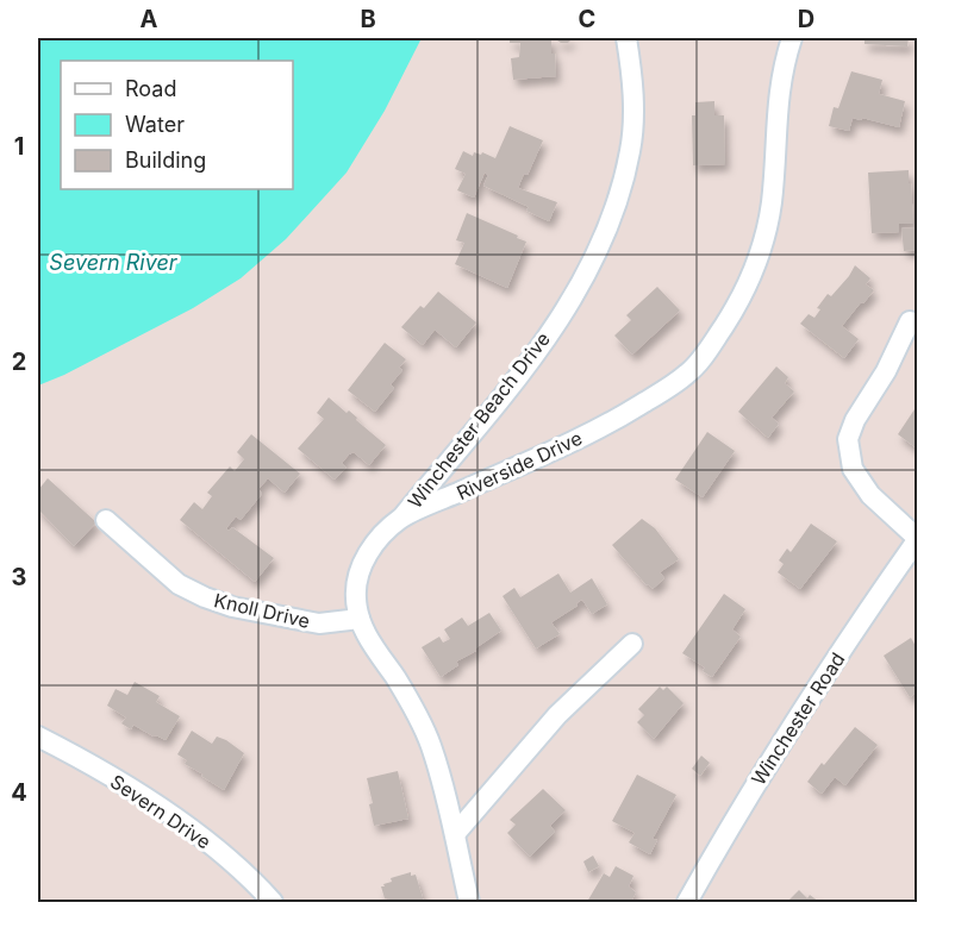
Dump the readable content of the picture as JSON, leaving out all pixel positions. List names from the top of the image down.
{
  "streets": {
    "street": [
      "Winchester Beach Drive",
      "Riverside Drive",
      "Knoll Drive",
      "Winchester Road",
      "Severn Drive"
    ]
  },
  "crossings": [
    ["Winchester Beach Drive", "Riverside Drive"],
    ["Riverside Drive", "Knoll Drive"]
  ],
  "water": ["Severn River"],
  "legend": ["Road", "Water", "Building"],
  "grid": {
    "columns": [
      "A",
      "B",
      "C",
      "D"
    ],
    "rows": [
      "1",
      "2",
      "3",
      "4"
    ]
  }
}
